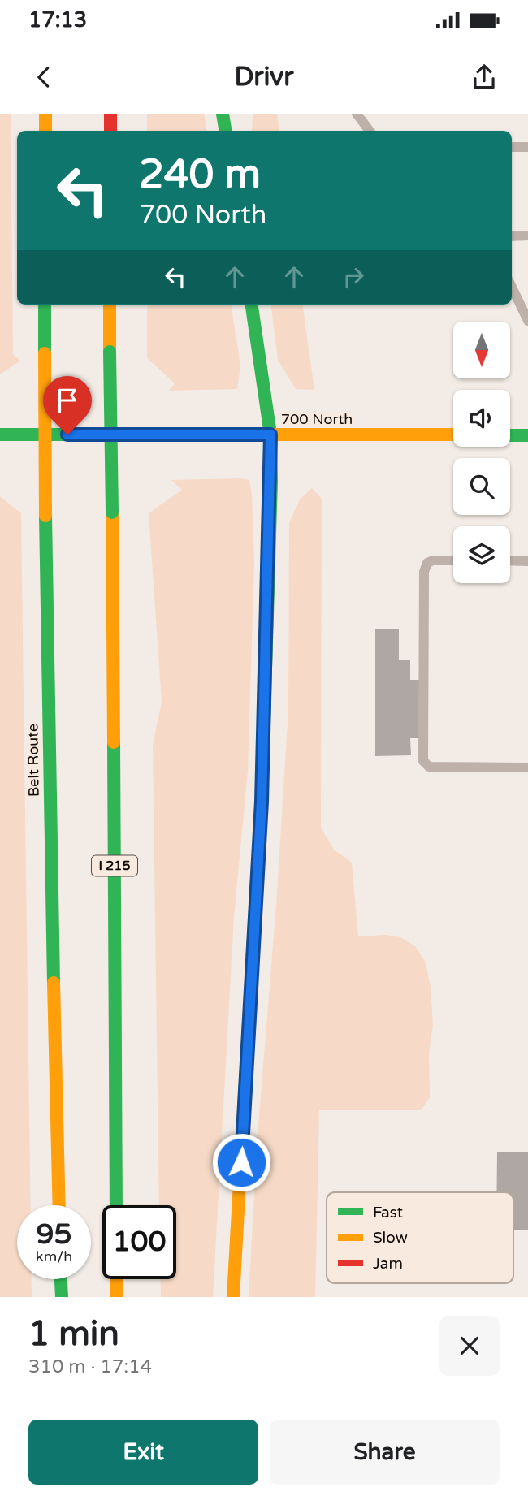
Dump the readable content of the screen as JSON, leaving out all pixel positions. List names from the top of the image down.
{
  "streets": {
    "main road": ["700 North", "Belt Route", "I 215"]
  },
  "legend": ["Fast", "Slow", "Jam"],
  "north": "bottom",
  "page": {
    "status": "17:13",
    "header": "Drivr",
    "turn": ["240 m", "700 North"],
    "speed": "95 km/h",
    "limit": "100",
    "heading": ["1 min", "310 m · 17:14"],
    "buttons": ["Exit", "Share"]
  }
}
